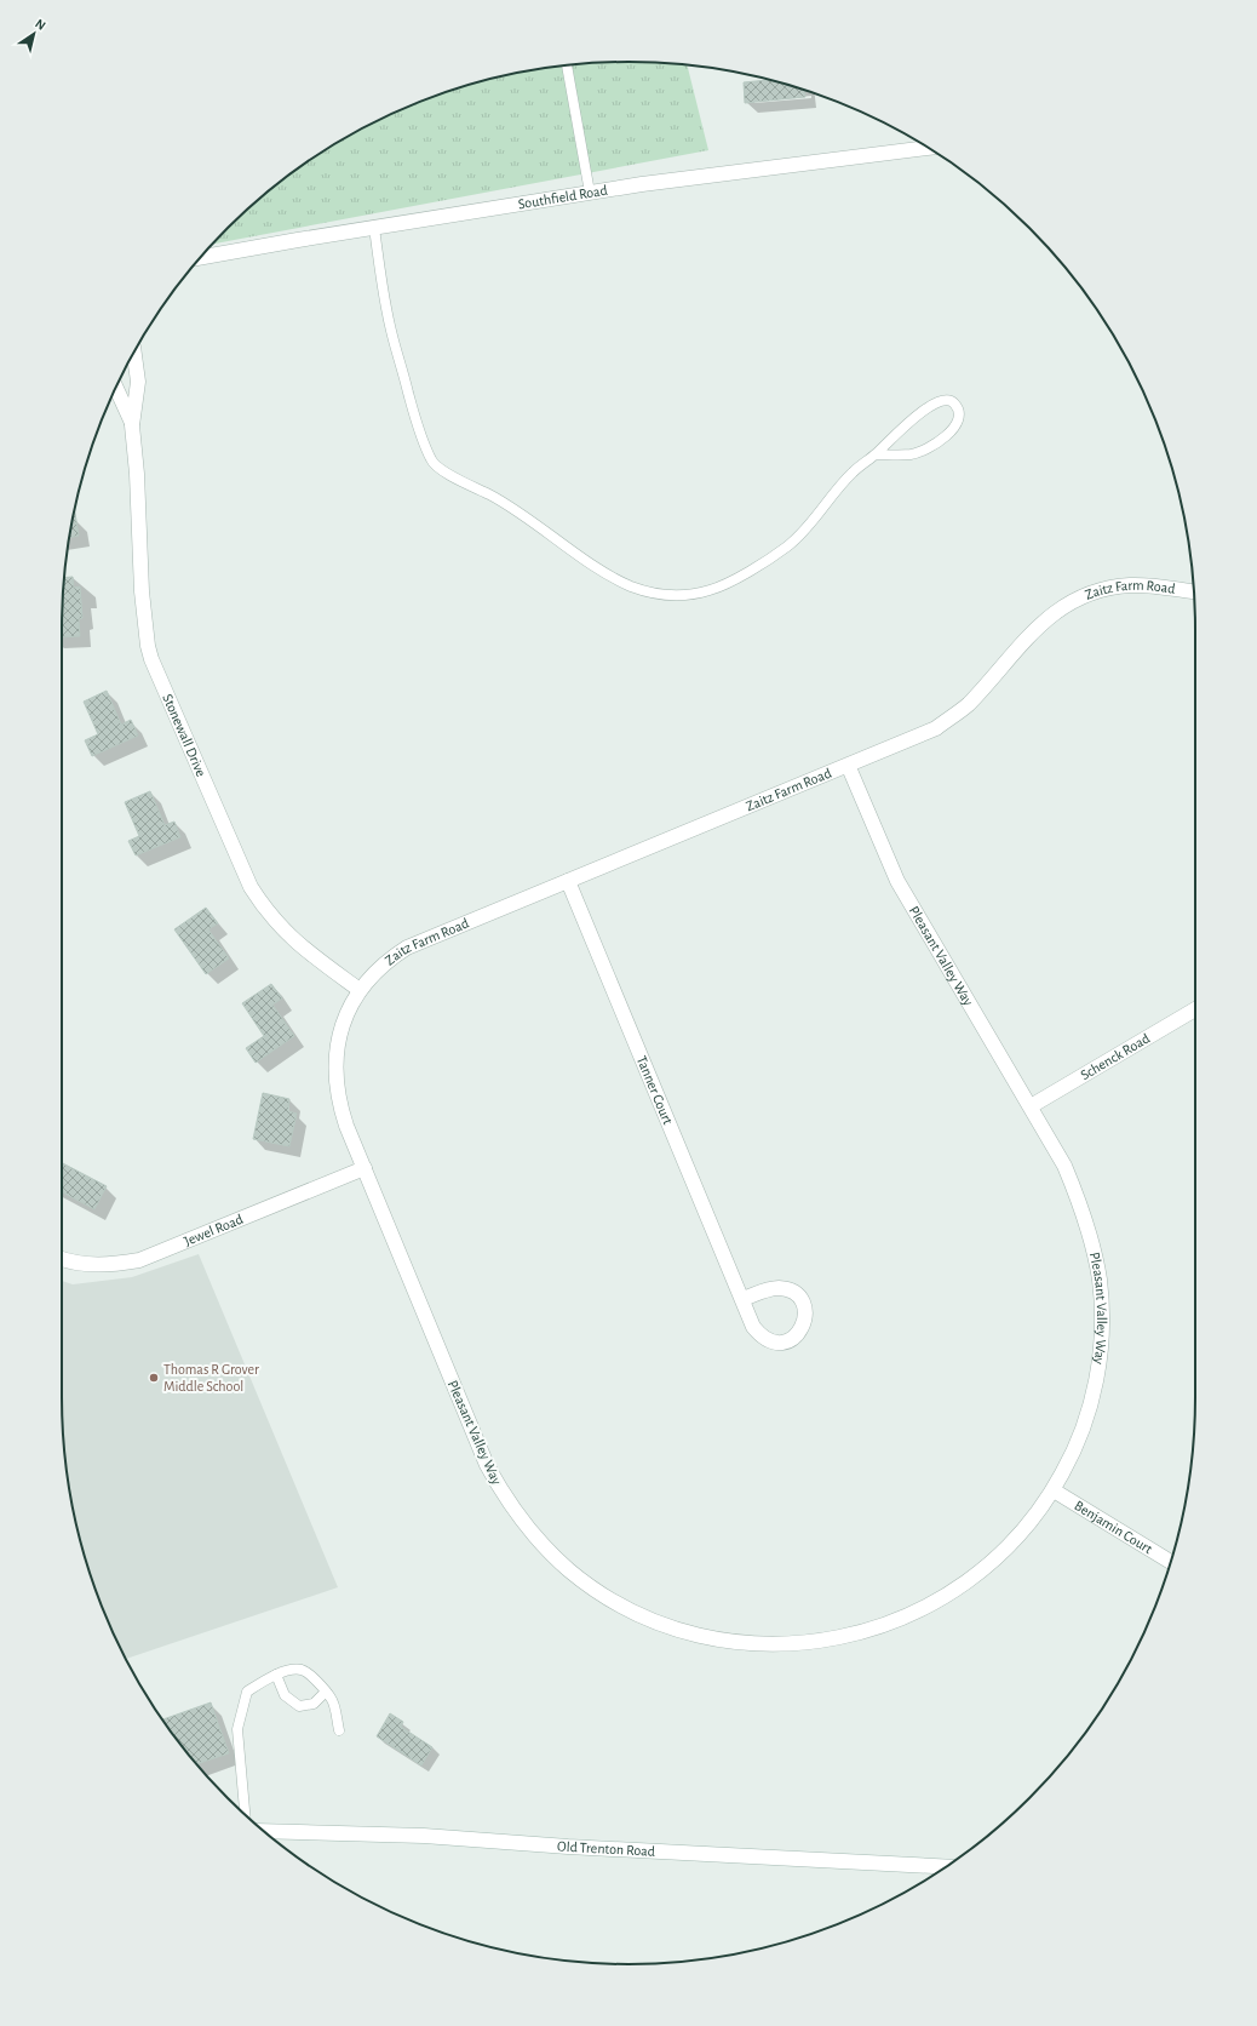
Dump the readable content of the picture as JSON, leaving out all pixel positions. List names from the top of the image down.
{
  "streets": {
    "street": [
      "Southfield Road",
      "Zaitz Farm Road",
      "Stonewall Drive",
      "Pleasant Valley Way",
      "Schenck Road",
      "Tanner Court",
      "Jewel Road",
      "Benjamin Court",
      "Old Trenton Road"
    ]
  },
  "crossings": [
    ["Zaitz Farm Road", "Stonewall Drive"],
    ["Zaitz Farm Road", "Pleasant Valley Way"],
    ["Zaitz Farm Road", "Tanner Court"],
    ["Stonewall Drive", "Pleasant Valley Way"],
    ["Pleasant Valley Way", "Schenck Road"],
    ["Pleasant Valley Way", "Jewel Road"],
    ["Pleasant Valley Way", "Benjamin Court"]
  ],
  "places": ["Thomas R Grover Middle School"],
  "north": "top right"
}
